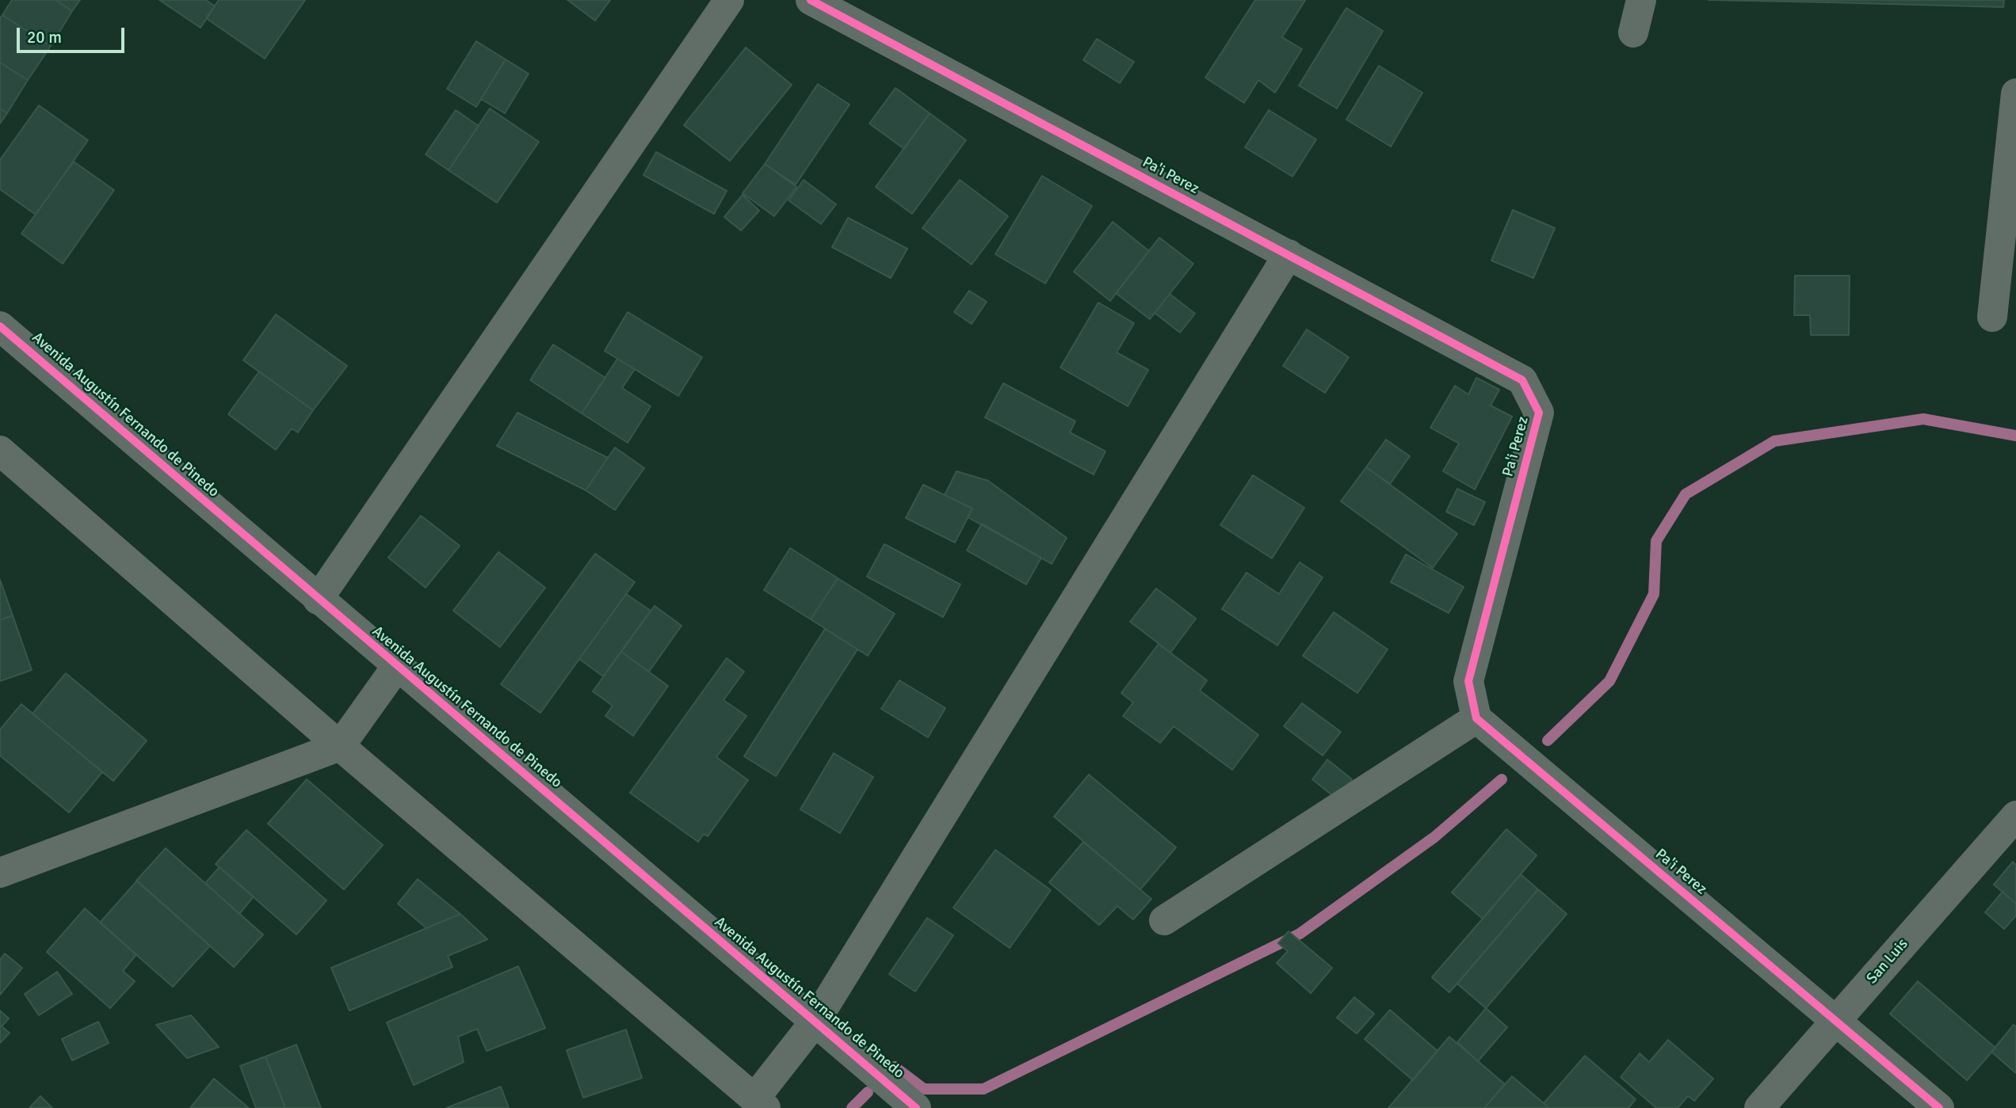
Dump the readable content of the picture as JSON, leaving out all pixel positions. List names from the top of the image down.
{
  "streets": {
    "street": ["Pa'i Perez", "Avenida Augustín Fernando de Pinedo", "San Luis"]
  },
  "crossings": [
    ["Pa'i Perez", "San Luis"]
  ],
  "scale_bar": "20 m"
}
